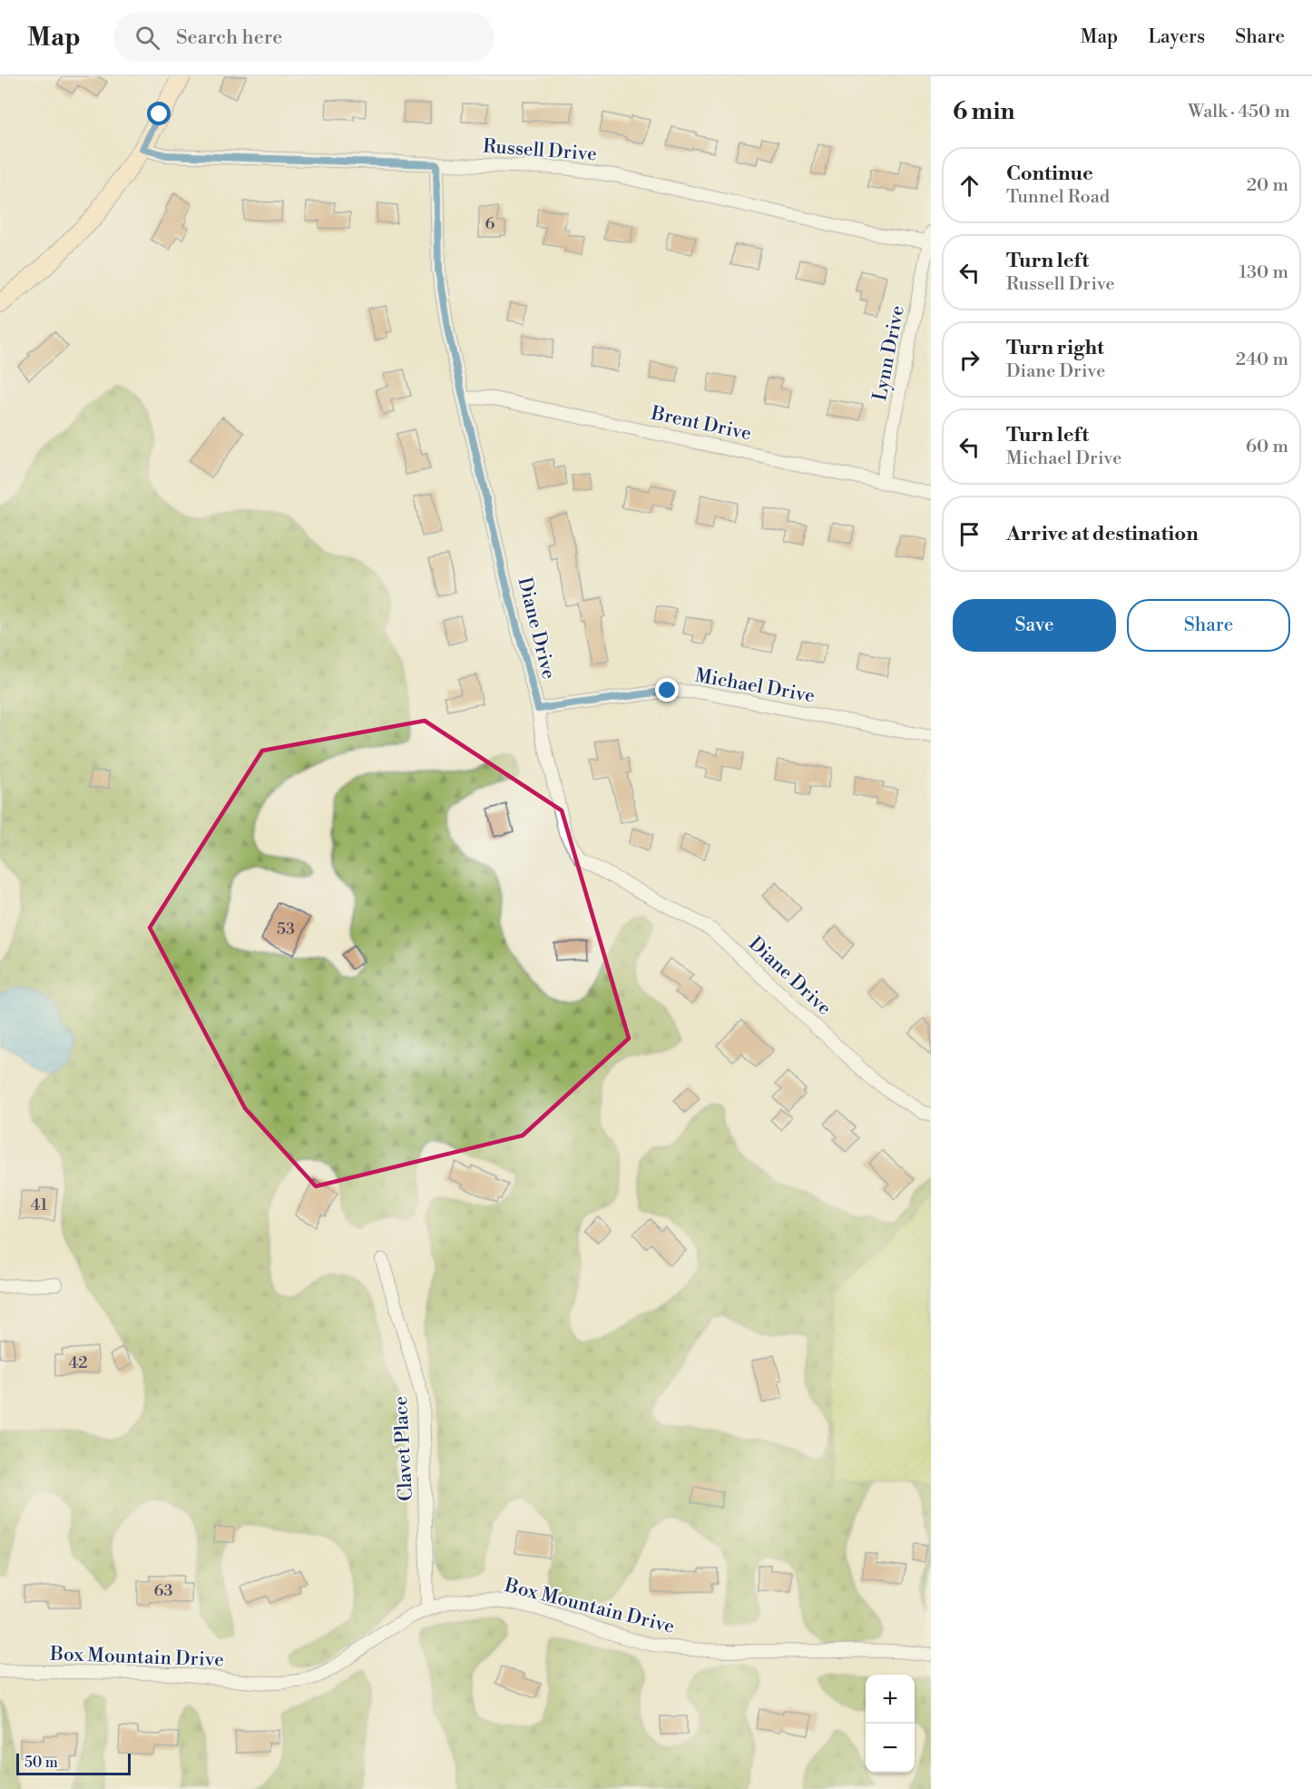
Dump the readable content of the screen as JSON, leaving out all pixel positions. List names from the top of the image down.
{
  "streets": {
    "street": [
      "Russell Drive",
      "Lynn Drive",
      "Brent Drive",
      "Diane Drive",
      "Michael Drive",
      "Clavet Place",
      "Box Mountain Drive"
    ]
  },
  "crossings": [
    ["Russell Drive", "Lynn Drive"],
    ["Russell Drive", "Diane Drive"],
    ["Lynn Drive", "Brent Drive"],
    ["Brent Drive", "Diane Drive"],
    ["Diane Drive", "Michael Drive"],
    ["Clavet Place", "Box Mountain Drive"]
  ],
  "house_numbers": [
    "6",
    "53",
    "41",
    "42",
    "63"
  ],
  "scale_bar": "50 m",
  "page": {
    "header": "Map",
    "search": "Search here",
    "nav": ["Map", "Layers", "Share"],
    "heading": ["6 min", "Walk · 450 m"],
    "list": [
      ["Continue", "Tunnel Road", "20 m"],
      ["Turn left", "Russell Drive", "130 m"],
      ["Turn right", "Diane Drive", "240 m"],
      ["Turn left", "Michael Drive", "60 m"],
      "Arrive at destination"
    ],
    "buttons": ["Save", "Share"],
    "map_buttons": ["+", "−"],
    "scale": "50 m"
  }
}
